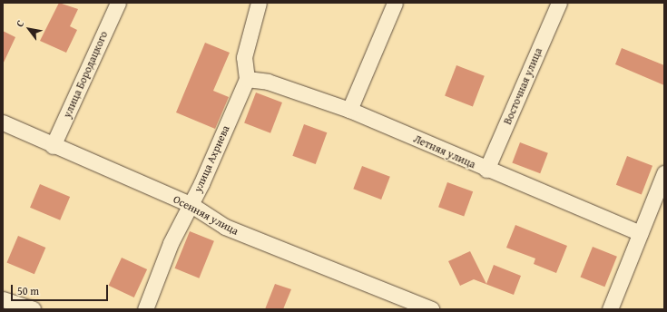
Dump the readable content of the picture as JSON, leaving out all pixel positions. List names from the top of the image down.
{
  "streets": {
    "street": [
      "улица Бородацкого",
      "Восточная улица",
      "Летняя улица",
      "улица Ахриева",
      "Осенняя улица"
    ]
  },
  "crossings": [
    ["улица Бородацкого", "Осенняя улица"],
    ["Восточная улица", "Летняя улица"],
    ["Летняя улица", "улица Ахриева"],
    ["улица Ахриева", "Осенняя улица"]
  ],
  "scale_bar": "50 m",
  "north": "top left"
}
